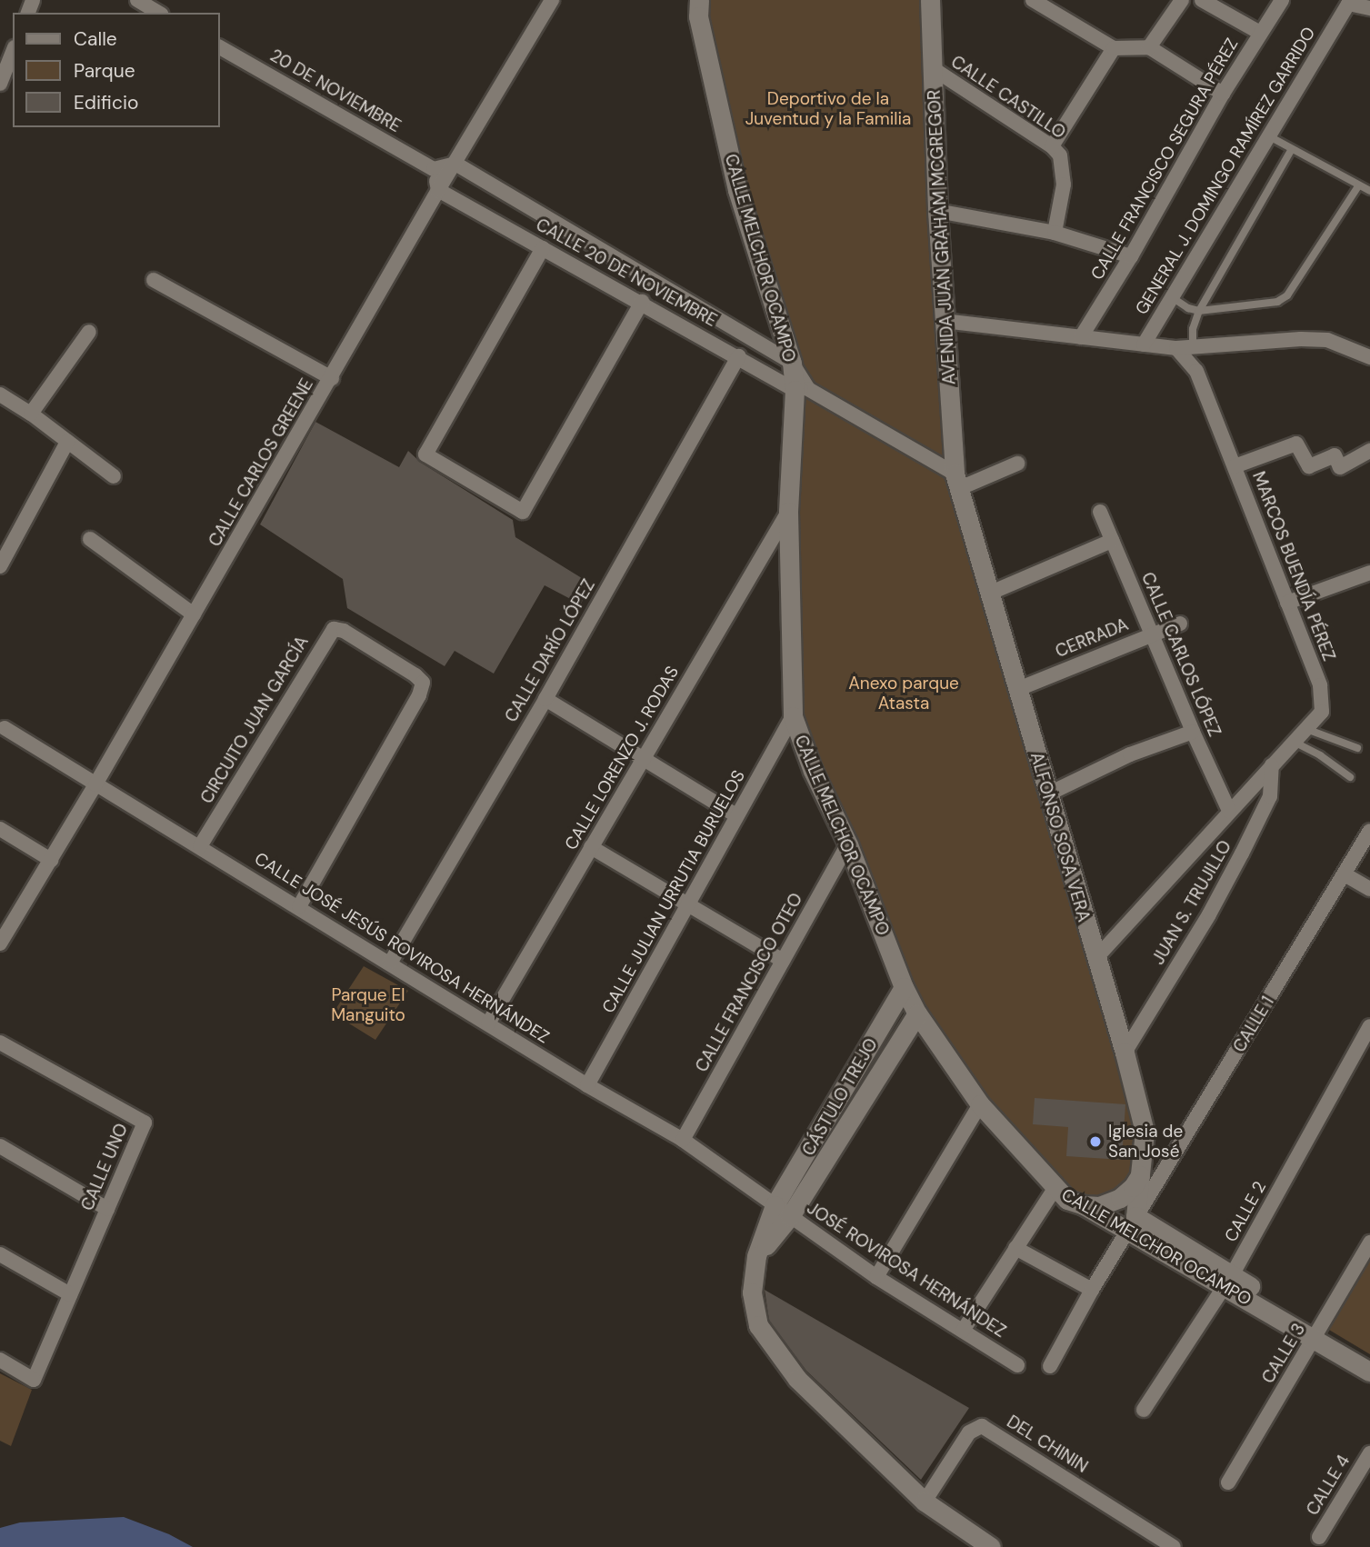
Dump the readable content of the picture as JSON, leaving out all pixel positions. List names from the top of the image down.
{
  "streets": {
    "street": [
      "20 DE NOVIEMBRE",
      "CALLE CASTILLO",
      "CALLE FRANCISCO SEGURA PÉREZ",
      "GENERAL J. DOMINGO RAMÍREZ GARRIDO",
      "AVENIDA JUAN GRAHAM MCGREGOR",
      "CALLE MELCHOR OCAMPO",
      "CALLE 20 DE NOVIEMBRE",
      "CALLE CARLOS GREENE",
      "MARCOS BUENDÍA PÉREZ",
      "CERRADA",
      "CALLE DARÍO LÓPEZ",
      "CALLE CARLOS LÓPEZ",
      "CIRCUITO JUAN GARCÍA",
      "CALLE LORENZO J. RODAS",
      "ALFONSO SOSA VERA",
      "CALLE JULIAN URRUTIA BURUELOS",
      "JUAN S. TRUJILLO",
      "CALLE JOSÉ JESÚS ROVIROSA HERNÁNDEZ",
      "CALLE FRANCISCO OTEO",
      "CALLE 1",
      "CÁSTULO TREJO",
      "CALLE UNO",
      "CALLE 2",
      "JOSÉ ROVIROSA HERNÁNDEZ",
      "CALLE 3",
      "DEL CHININ",
      "CALLE 4"
    ]
  },
  "crossings": [
    ["CALLE CASTILLO", "AVENIDA JUAN GRAHAM MCGREGOR"],
    ["AVENIDA JUAN GRAHAM MCGREGOR", "ALFONSO SOSA VERA"],
    ["CALLE MELCHOR OCAMPO", "CALLE 20 DE NOVIEMBRE"],
    ["CALLE MELCHOR OCAMPO", "CALLE LORENZO J. RODAS"],
    ["CALLE MELCHOR OCAMPO", "ALFONSO SOSA VERA"],
    ["CALLE MELCHOR OCAMPO", "CALLE JULIAN URRUTIA BURUELOS"],
    ["CALLE MELCHOR OCAMPO", "CALLE FRANCISCO OTEO"],
    ["CALLE MELCHOR OCAMPO", "CALLE 1"],
    ["CALLE MELCHOR OCAMPO", "CÁSTULO TREJO"],
    ["CALLE MELCHOR OCAMPO", "CALLE 2"],
    ["CALLE MELCHOR OCAMPO", "CALLE 3"],
    ["CALLE 20 DE NOVIEMBRE", "CALLE CARLOS GREENE"],
    ["CALLE 20 DE NOVIEMBRE", "CALLE DARÍO LÓPEZ"],
    ["CALLE CARLOS GREENE", "CALLE JOSÉ JESÚS ROVIROSA HERNÁNDEZ"],
    ["MARCOS BUENDÍA PÉREZ", "CALLE CARLOS LÓPEZ"],
    ["MARCOS BUENDÍA PÉREZ", "ALFONSO SOSA VERA"],
    ["MARCOS BUENDÍA PÉREZ", "JUAN S. TRUJILLO"],
    ["CERRADA", "CALLE CARLOS LÓPEZ"],
    ["CERRADA", "ALFONSO SOSA VERA"],
    ["CALLE DARÍO LÓPEZ", "CALLE JOSÉ JESÚS ROVIROSA HERNÁNDEZ"],
    ["CIRCUITO JUAN GARCÍA", "CALLE JOSÉ JESÚS ROVIROSA HERNÁNDEZ"],
    ["CALLE LORENZO J. RODAS", "CALLE JOSÉ JESÚS ROVIROSA HERNÁNDEZ"],
    ["ALFONSO SOSA VERA", "JUAN S. TRUJILLO"],
    ["ALFONSO SOSA VERA", "CALLE 1"],
    ["CALLE JULIAN URRUTIA BURUELOS", "CALLE JOSÉ JESÚS ROVIROSA HERNÁNDEZ"],
    ["CALLE JOSÉ JESÚS ROVIROSA HERNÁNDEZ", "CALLE FRANCISCO OTEO"],
    ["CALLE JOSÉ JESÚS ROVIROSA HERNÁNDEZ", "CÁSTULO TREJO"],
    ["CALLE JOSÉ JESÚS ROVIROSA HERNÁNDEZ", "JOSÉ ROVIROSA HERNÁNDEZ"],
    ["CÁSTULO TREJO", "JOSÉ ROVIROSA HERNÁNDEZ"]
  ],
  "parks": ["Deportivo de la Juventud y la Familia", "Anexo parque Atasta", "Parque El Manguito"],
  "places": ["Iglesia de San José"],
  "legend": ["Calle", "Parque", "Edificio"]
}
